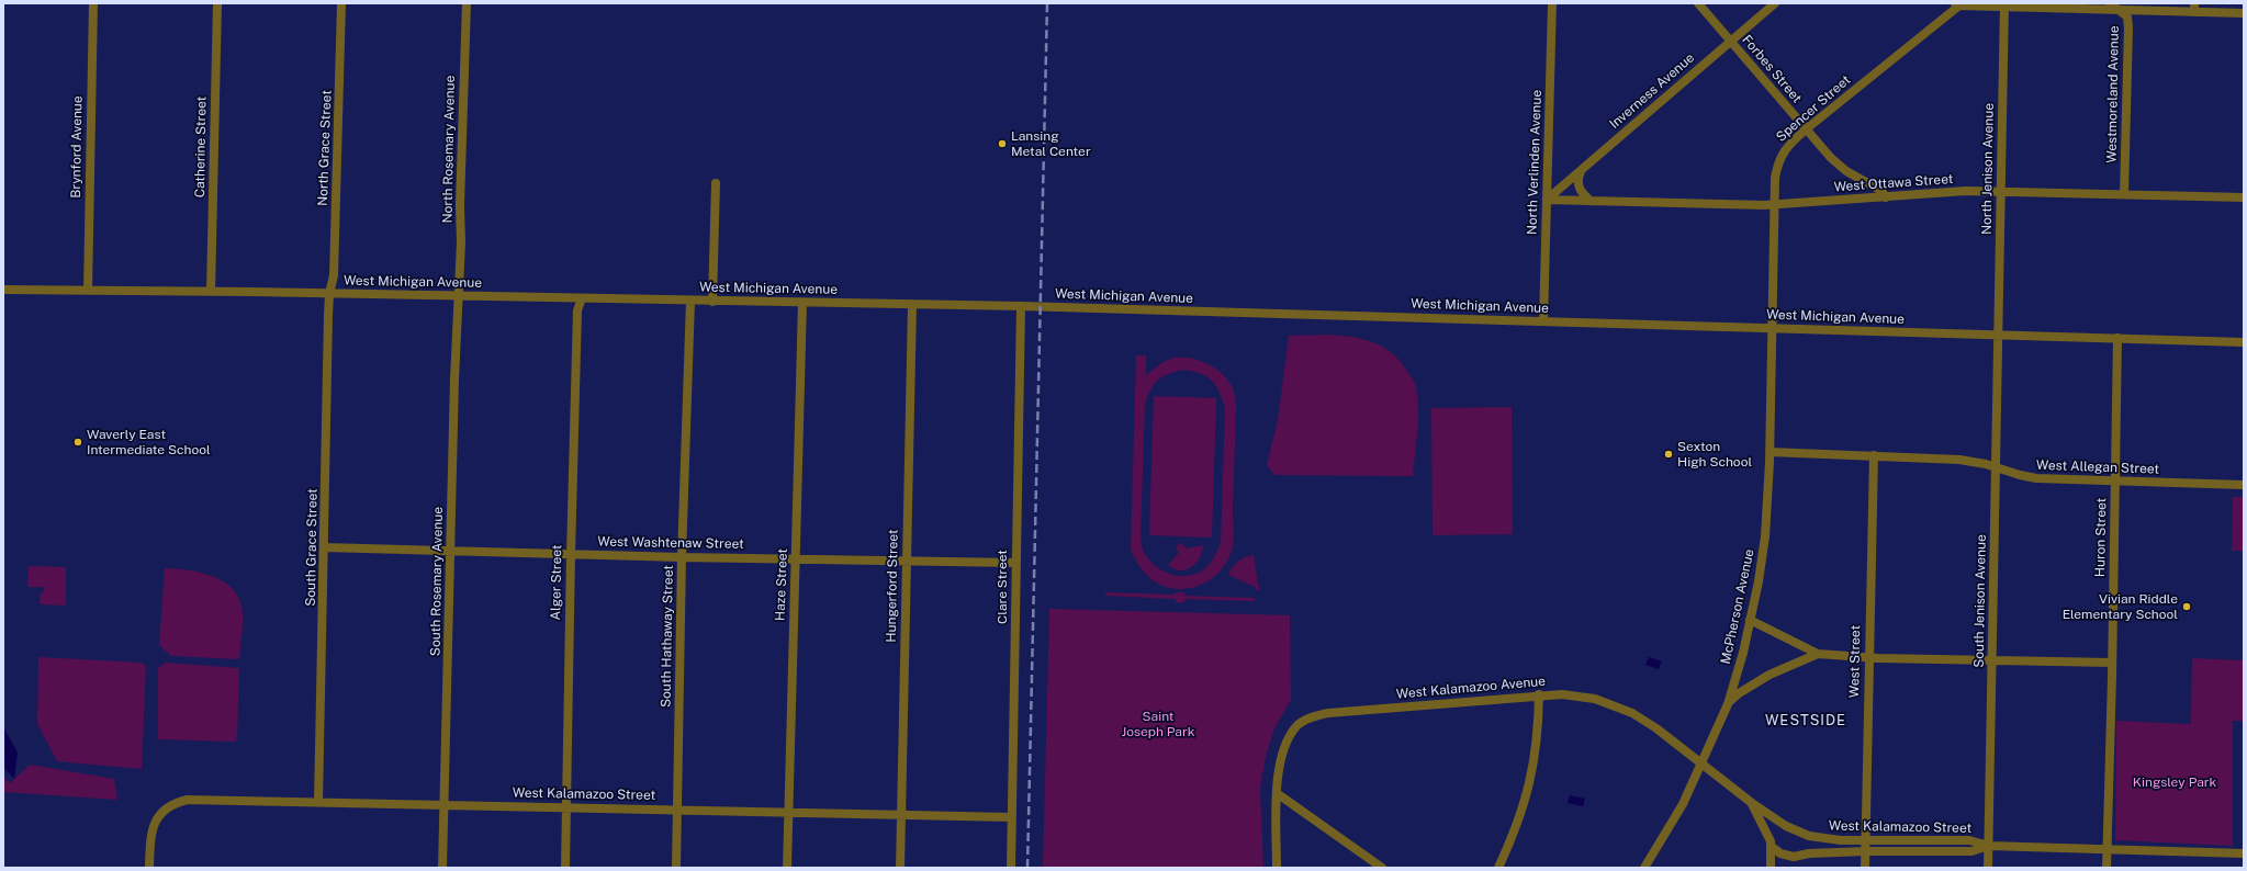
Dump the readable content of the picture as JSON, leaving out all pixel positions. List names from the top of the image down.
{
  "streets": {
    "street": [
      "Forbes Street",
      "Inverness Avenue",
      "Westmoreland Avenue",
      "Spencer Street",
      "Brynford Avenue",
      "Catherine Street",
      "North Grace Street",
      "North Rosemary Avenue",
      "North Verlinden Avenue",
      "North Jenison Avenue",
      "West Ottawa Street",
      "West Michigan Avenue",
      "West Allegan Street",
      "Huron Street",
      "West Washtenaw Street",
      "South Grace Street",
      "South Rosemary Avenue",
      "Alger Street",
      "Haze Street",
      "Hungerford Street",
      "Clare Street",
      "South Jenison Avenue",
      "McPherson Avenue",
      "South Hathaway Street",
      "West Street",
      "West Kalamazoo Avenue",
      "West Kalamazoo Street"
    ]
  },
  "crossings": [
    ["Forbes Street", "Inverness Avenue"],
    ["Forbes Street", "Spencer Street"],
    ["Forbes Street", "West Ottawa Street"],
    ["Inverness Avenue", "North Verlinden Avenue"],
    ["Inverness Avenue", "West Ottawa Street"],
    ["Westmoreland Avenue", "West Ottawa Street"],
    ["Spencer Street", "West Ottawa Street"],
    ["Spencer Street", "West Michigan Avenue"],
    ["Spencer Street", "McPherson Avenue"],
    ["Brynford Avenue", "West Michigan Avenue"],
    ["Catherine Street", "West Michigan Avenue"],
    ["North Grace Street", "West Michigan Avenue"],
    ["North Grace Street", "South Grace Street"],
    ["North Rosemary Avenue", "West Michigan Avenue"],
    ["North Rosemary Avenue", "South Rosemary Avenue"],
    ["North Verlinden Avenue", "West Ottawa Street"],
    ["North Verlinden Avenue", "West Michigan Avenue"],
    ["North Jenison Avenue", "West Ottawa Street"],
    ["North Jenison Avenue", "West Michigan Avenue"],
    ["North Jenison Avenue", "South Jenison Avenue"],
    ["West Michigan Avenue", "Huron Street"],
    ["West Michigan Avenue", "South Grace Street"],
    ["West Michigan Avenue", "South Rosemary Avenue"],
    ["West Michigan Avenue", "Alger Street"],
    ["West Michigan Avenue", "Haze Street"],
    ["West Michigan Avenue", "Hungerford Street"],
    ["West Michigan Avenue", "Clare Street"],
    ["West Michigan Avenue", "South Jenison Avenue"],
    ["West Michigan Avenue", "McPherson Avenue"],
    ["West Michigan Avenue", "South Hathaway Street"],
    ["West Allegan Street", "Huron Street"],
    ["West Allegan Street", "South Jenison Avenue"],
    ["West Allegan Street", "McPherson Avenue"],
    ["West Allegan Street", "West Street"],
    ["Huron Street", "West Kalamazoo Street"],
    ["West Washtenaw Street", "South Grace Street"],
    ["West Washtenaw Street", "South Rosemary Avenue"],
    ["West Washtenaw Street", "Alger Street"],
    ["West Washtenaw Street", "Haze Street"],
    ["West Washtenaw Street", "Hungerford Street"],
    ["West Washtenaw Street", "Clare Street"],
    ["West Washtenaw Street", "South Hathaway Street"],
    ["South Grace Street", "West Kalamazoo Street"],
    ["South Rosemary Avenue", "West Kalamazoo Street"],
    ["Alger Street", "West Kalamazoo Street"],
    ["Haze Street", "West Kalamazoo Street"],
    ["Hungerford Street", "West Kalamazoo Street"],
    ["Clare Street", "West Kalamazoo Street"],
    ["South Jenison Avenue", "West Kalamazoo Street"],
    ["McPherson Avenue", "West Kalamazoo Avenue"],
    ["McPherson Avenue", "West Kalamazoo Street"],
    ["South Hathaway Street", "West Kalamazoo Street"],
    ["West Street", "West Kalamazoo Street"],
    ["West Kalamazoo Avenue", "West Kalamazoo Street"]
  ],
  "districts": ["WESTSIDE"],
  "parks": ["Saint Joseph Park", "Kingsley Park"],
  "places": [
    "Lansing Metal Center",
    "Waverly East Intermediate School",
    "Sexton High School",
    "Vivian Riddle Elementary School"
  ]
}
